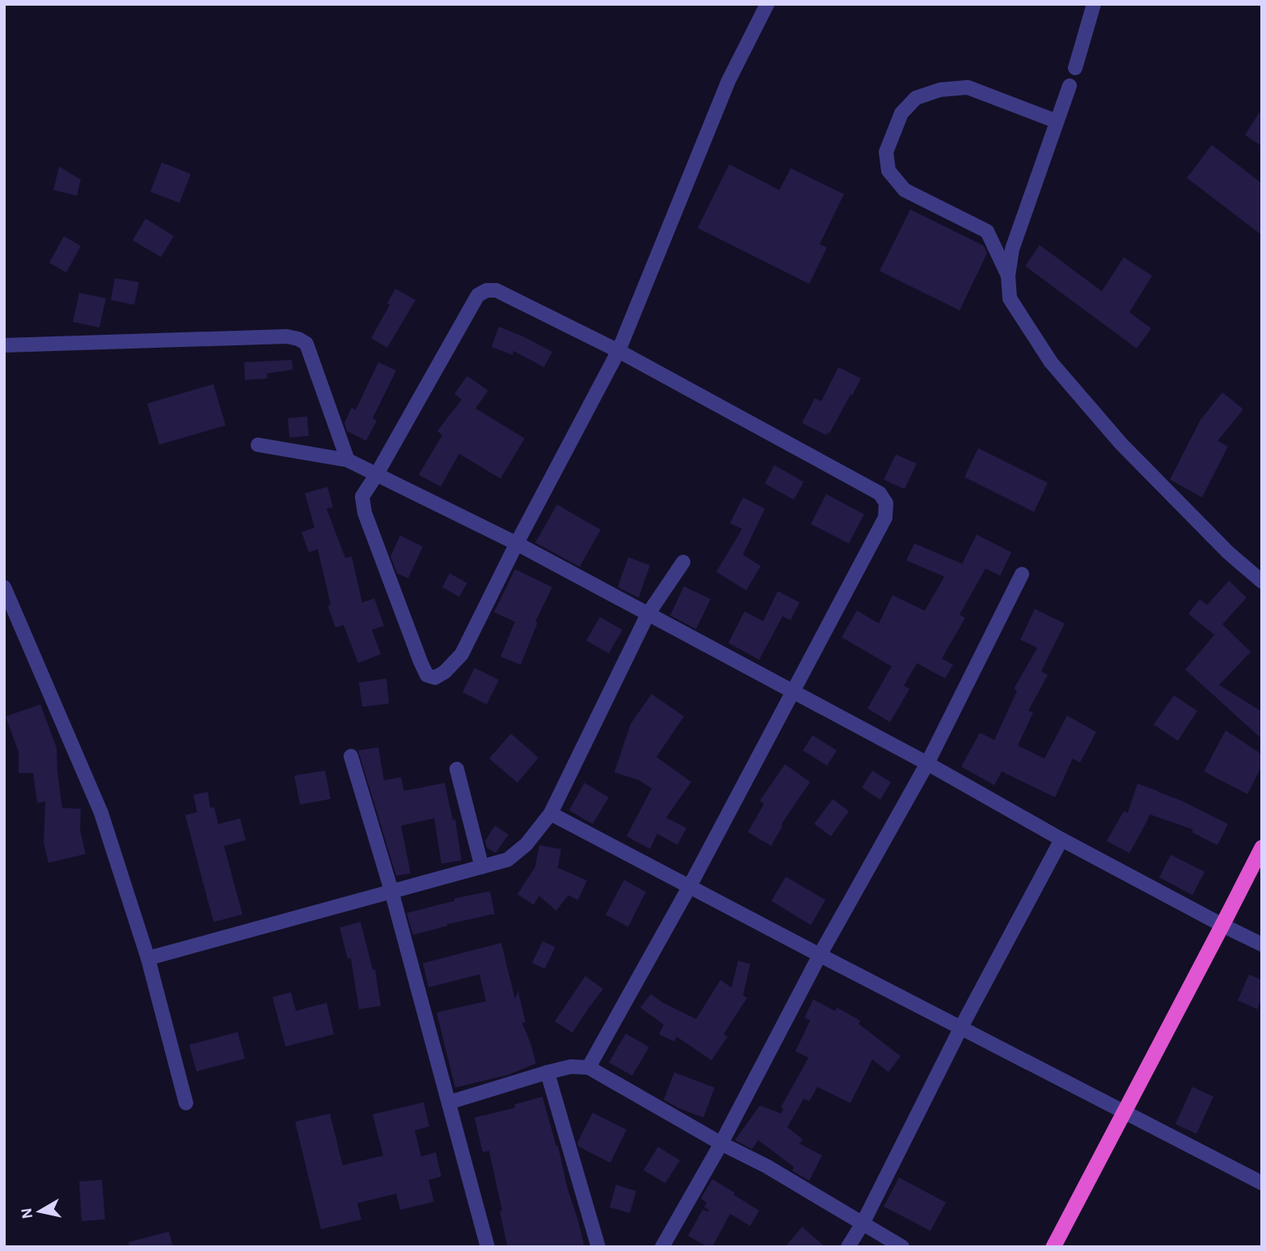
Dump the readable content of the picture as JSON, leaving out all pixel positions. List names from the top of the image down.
{
  "north": "left"
}
